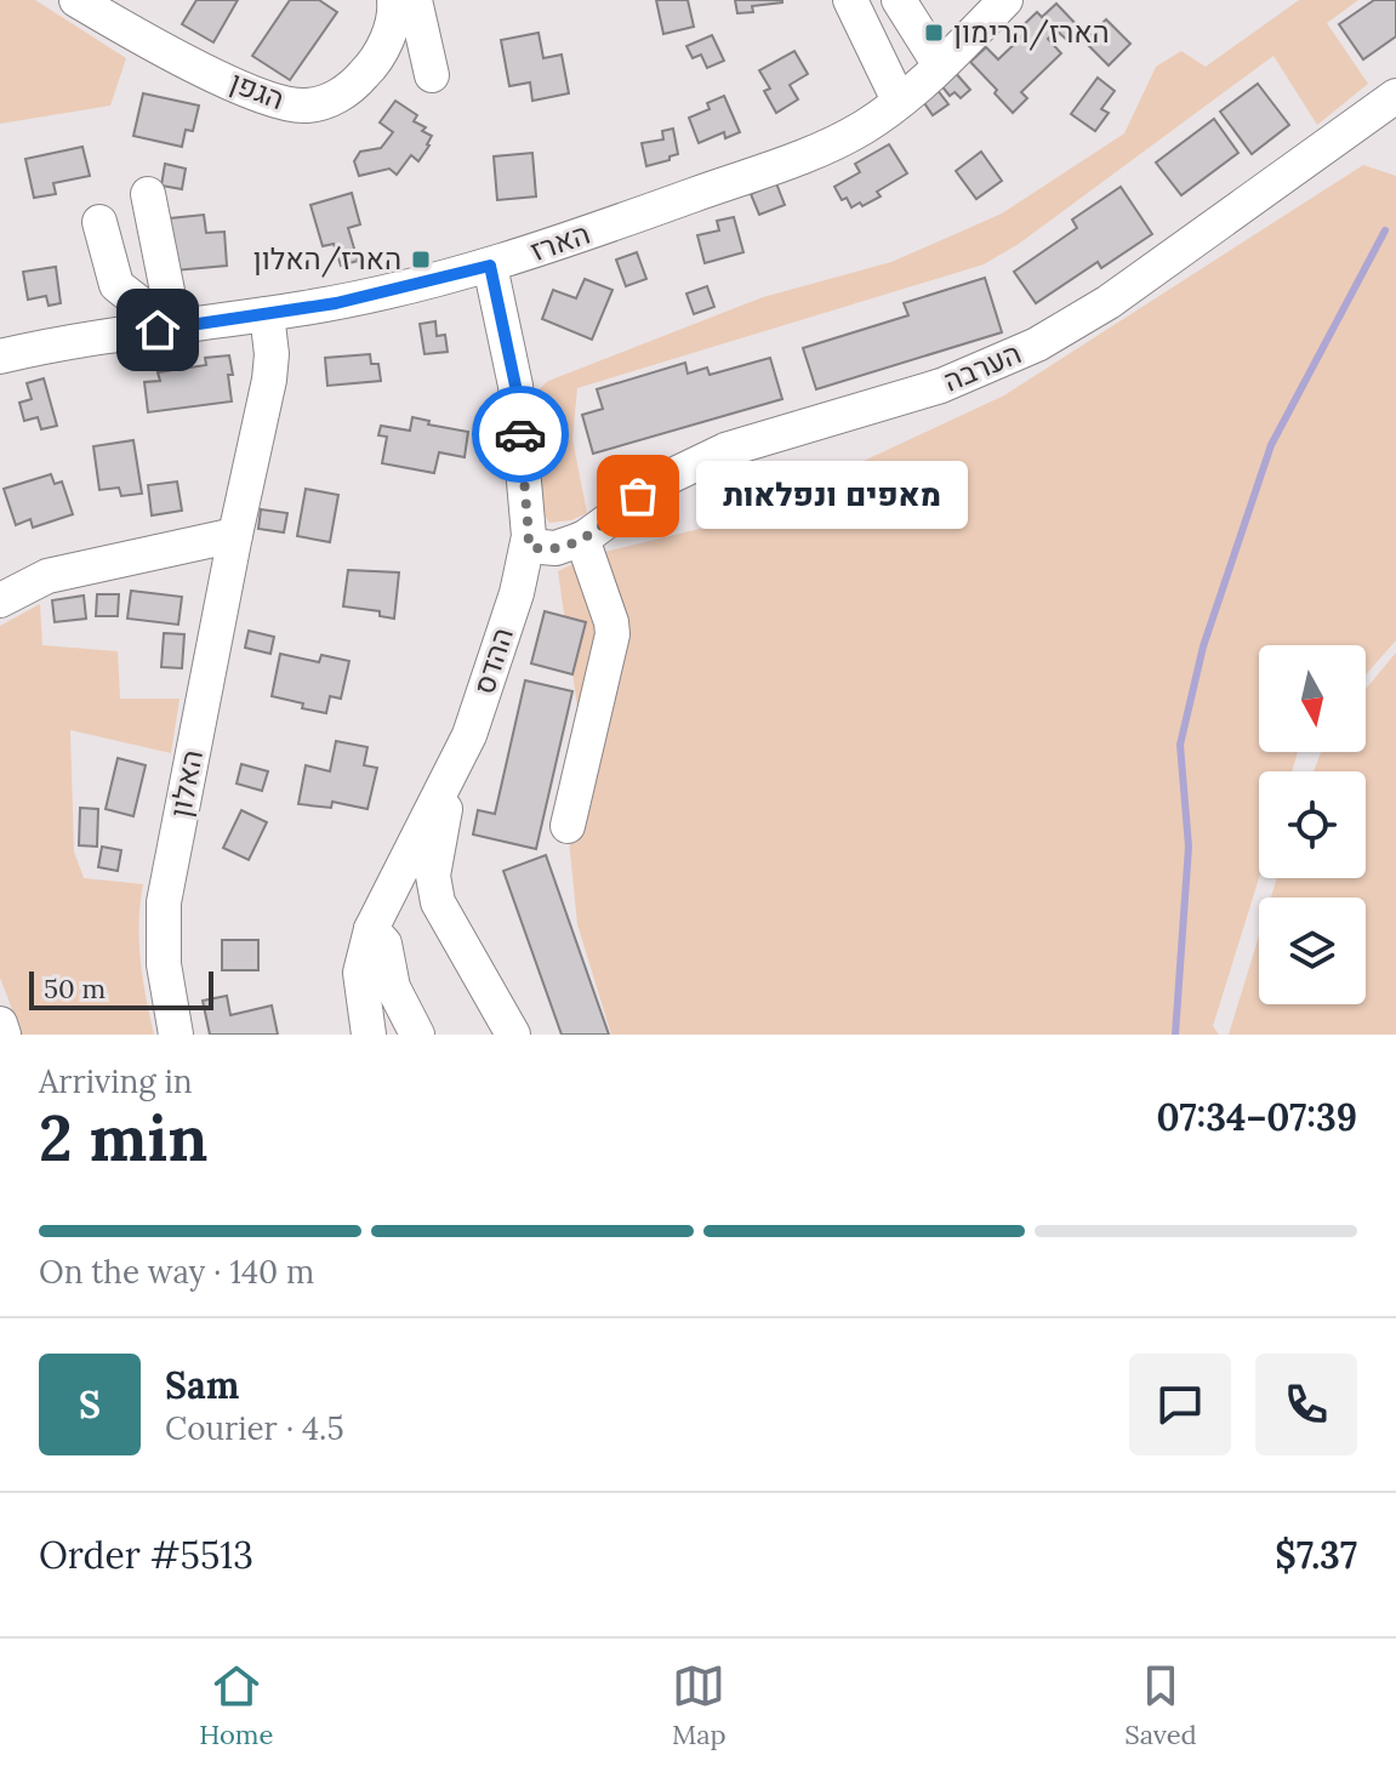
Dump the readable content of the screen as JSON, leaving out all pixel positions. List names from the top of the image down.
{
  "streets": {
    "street": [
      "הגפן",
      "הארז",
      "הערבה",
      "ההדס",
      "האלון"
    ]
  },
  "crossings": [
    ["הארז", "ההדס"],
    ["הארז", "האלון"],
    ["הערבה", "ההדס"]
  ],
  "places": {
    "transit": ["הארז/הרימון", "הארז/האלון"],
    "other": ["מאפים ונפלאות"]
  },
  "scale_bar": "50 m",
  "north": "bottom",
  "page": {
    "bubble": "מאפים ונפלאות",
    "scale": "50 m",
    "heading": ["2 min", "Arriving in", "07:34–07:39"],
    "panel": [
      "Sam",
      "Courier · 4.5",
      "Order #5513",
      "$7.37"
    ],
    "bar": "On the way · 140 m",
    "round": "S",
    "tabs": ["Home", "Map", "Saved"]
  }
}
